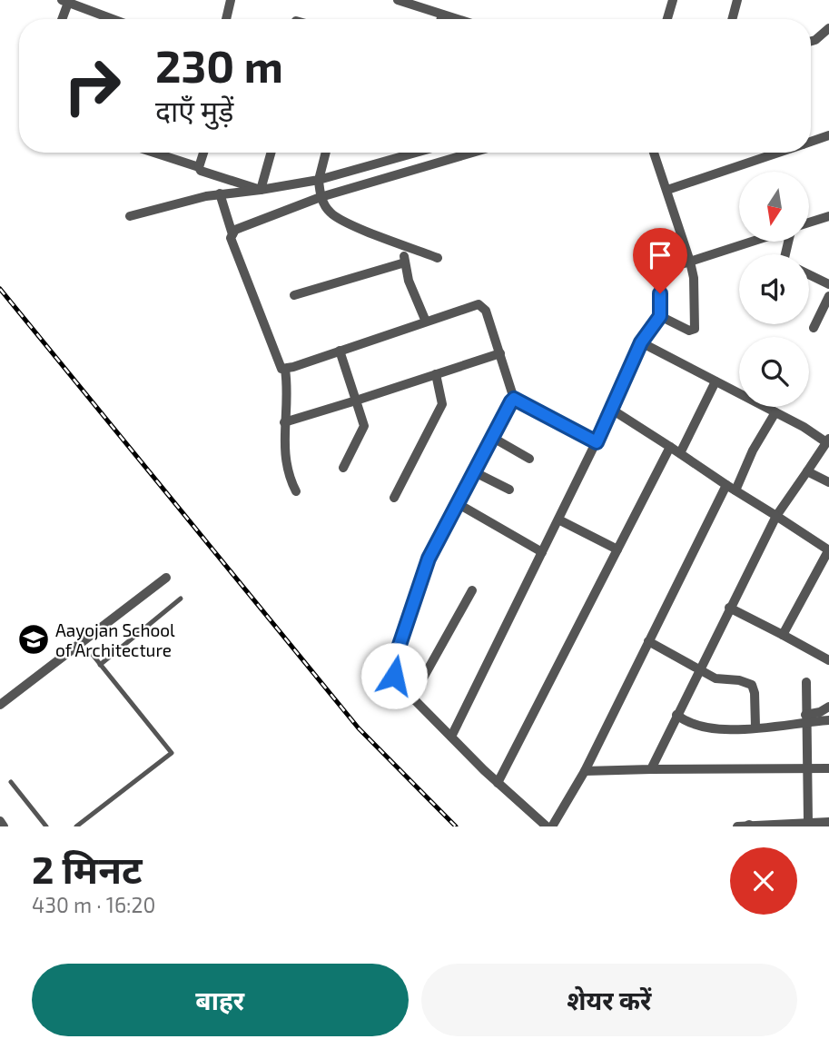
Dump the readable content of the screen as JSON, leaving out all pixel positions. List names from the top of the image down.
{
  "places": {
    "school or university": ["Aayojan School of Architecture"]
  },
  "north": "bottom",
  "page": {
    "turn": ["230 m", "दाएँ मुड़ें"],
    "heading": ["2 मिनट", "430 m · 16:20"],
    "buttons": ["बाहर", "शेयर करें"]
  }
}
